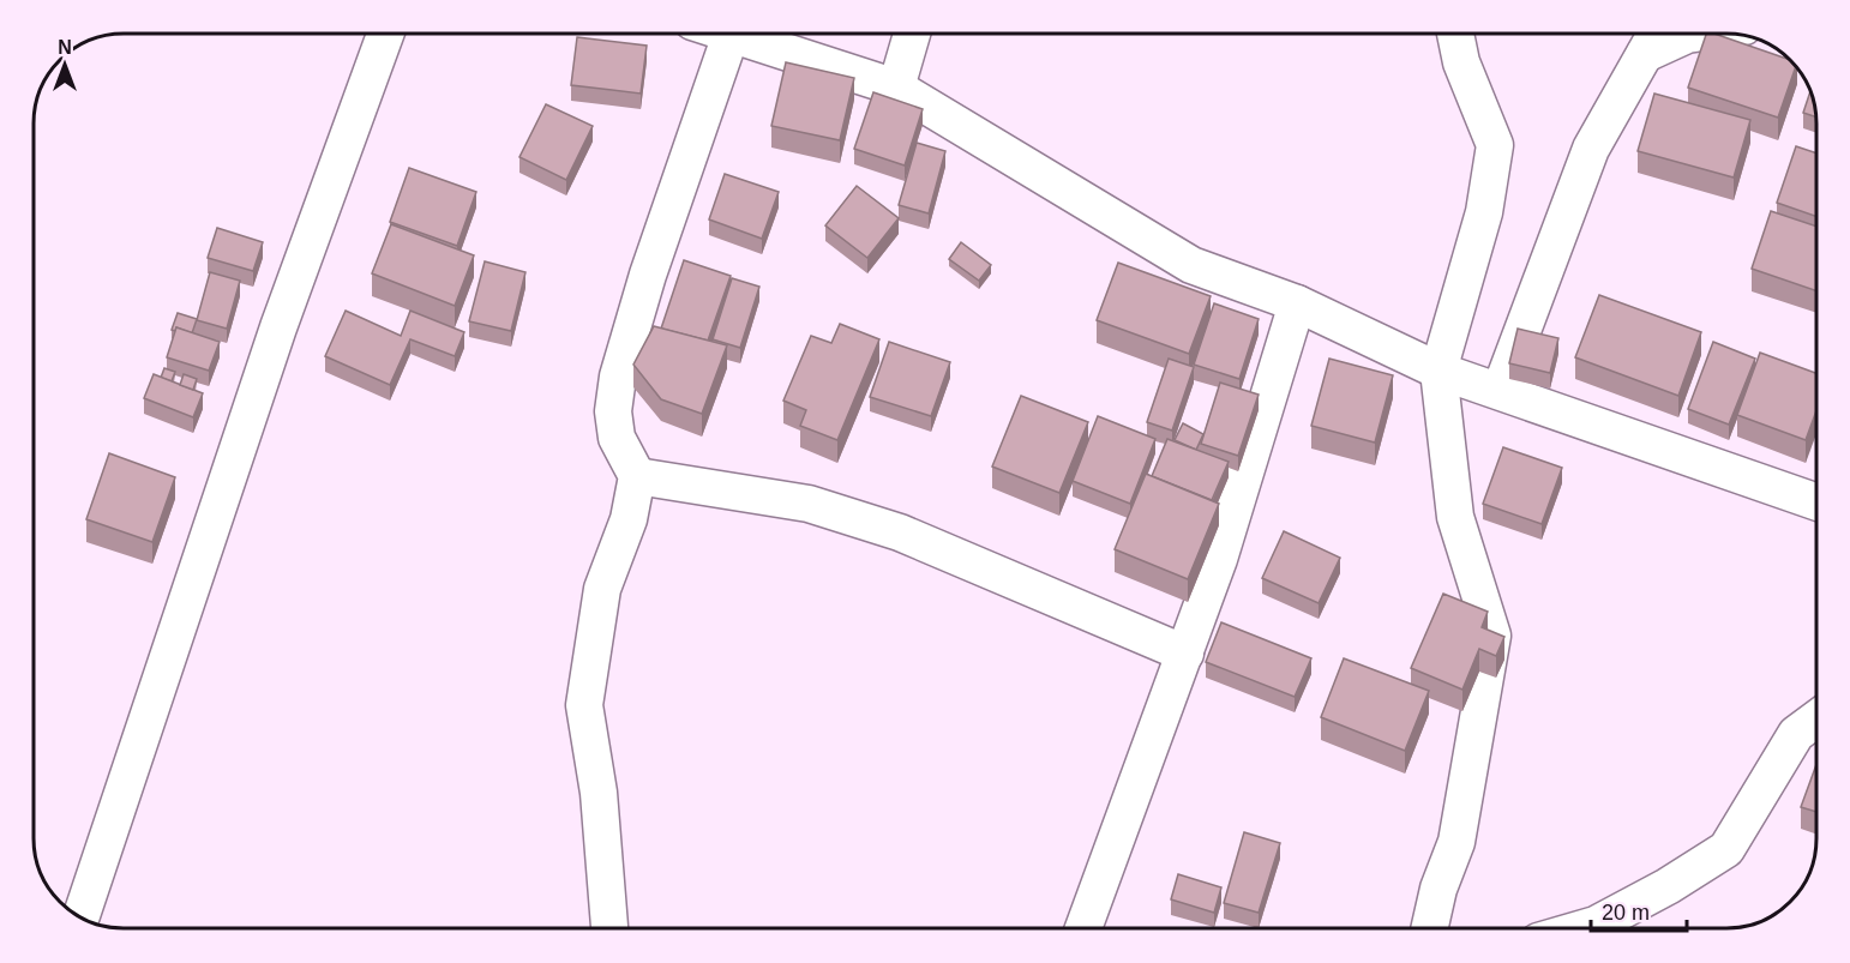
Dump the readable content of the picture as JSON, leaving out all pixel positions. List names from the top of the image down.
{
  "scale_bar": "20 m",
  "north": "top"
}
